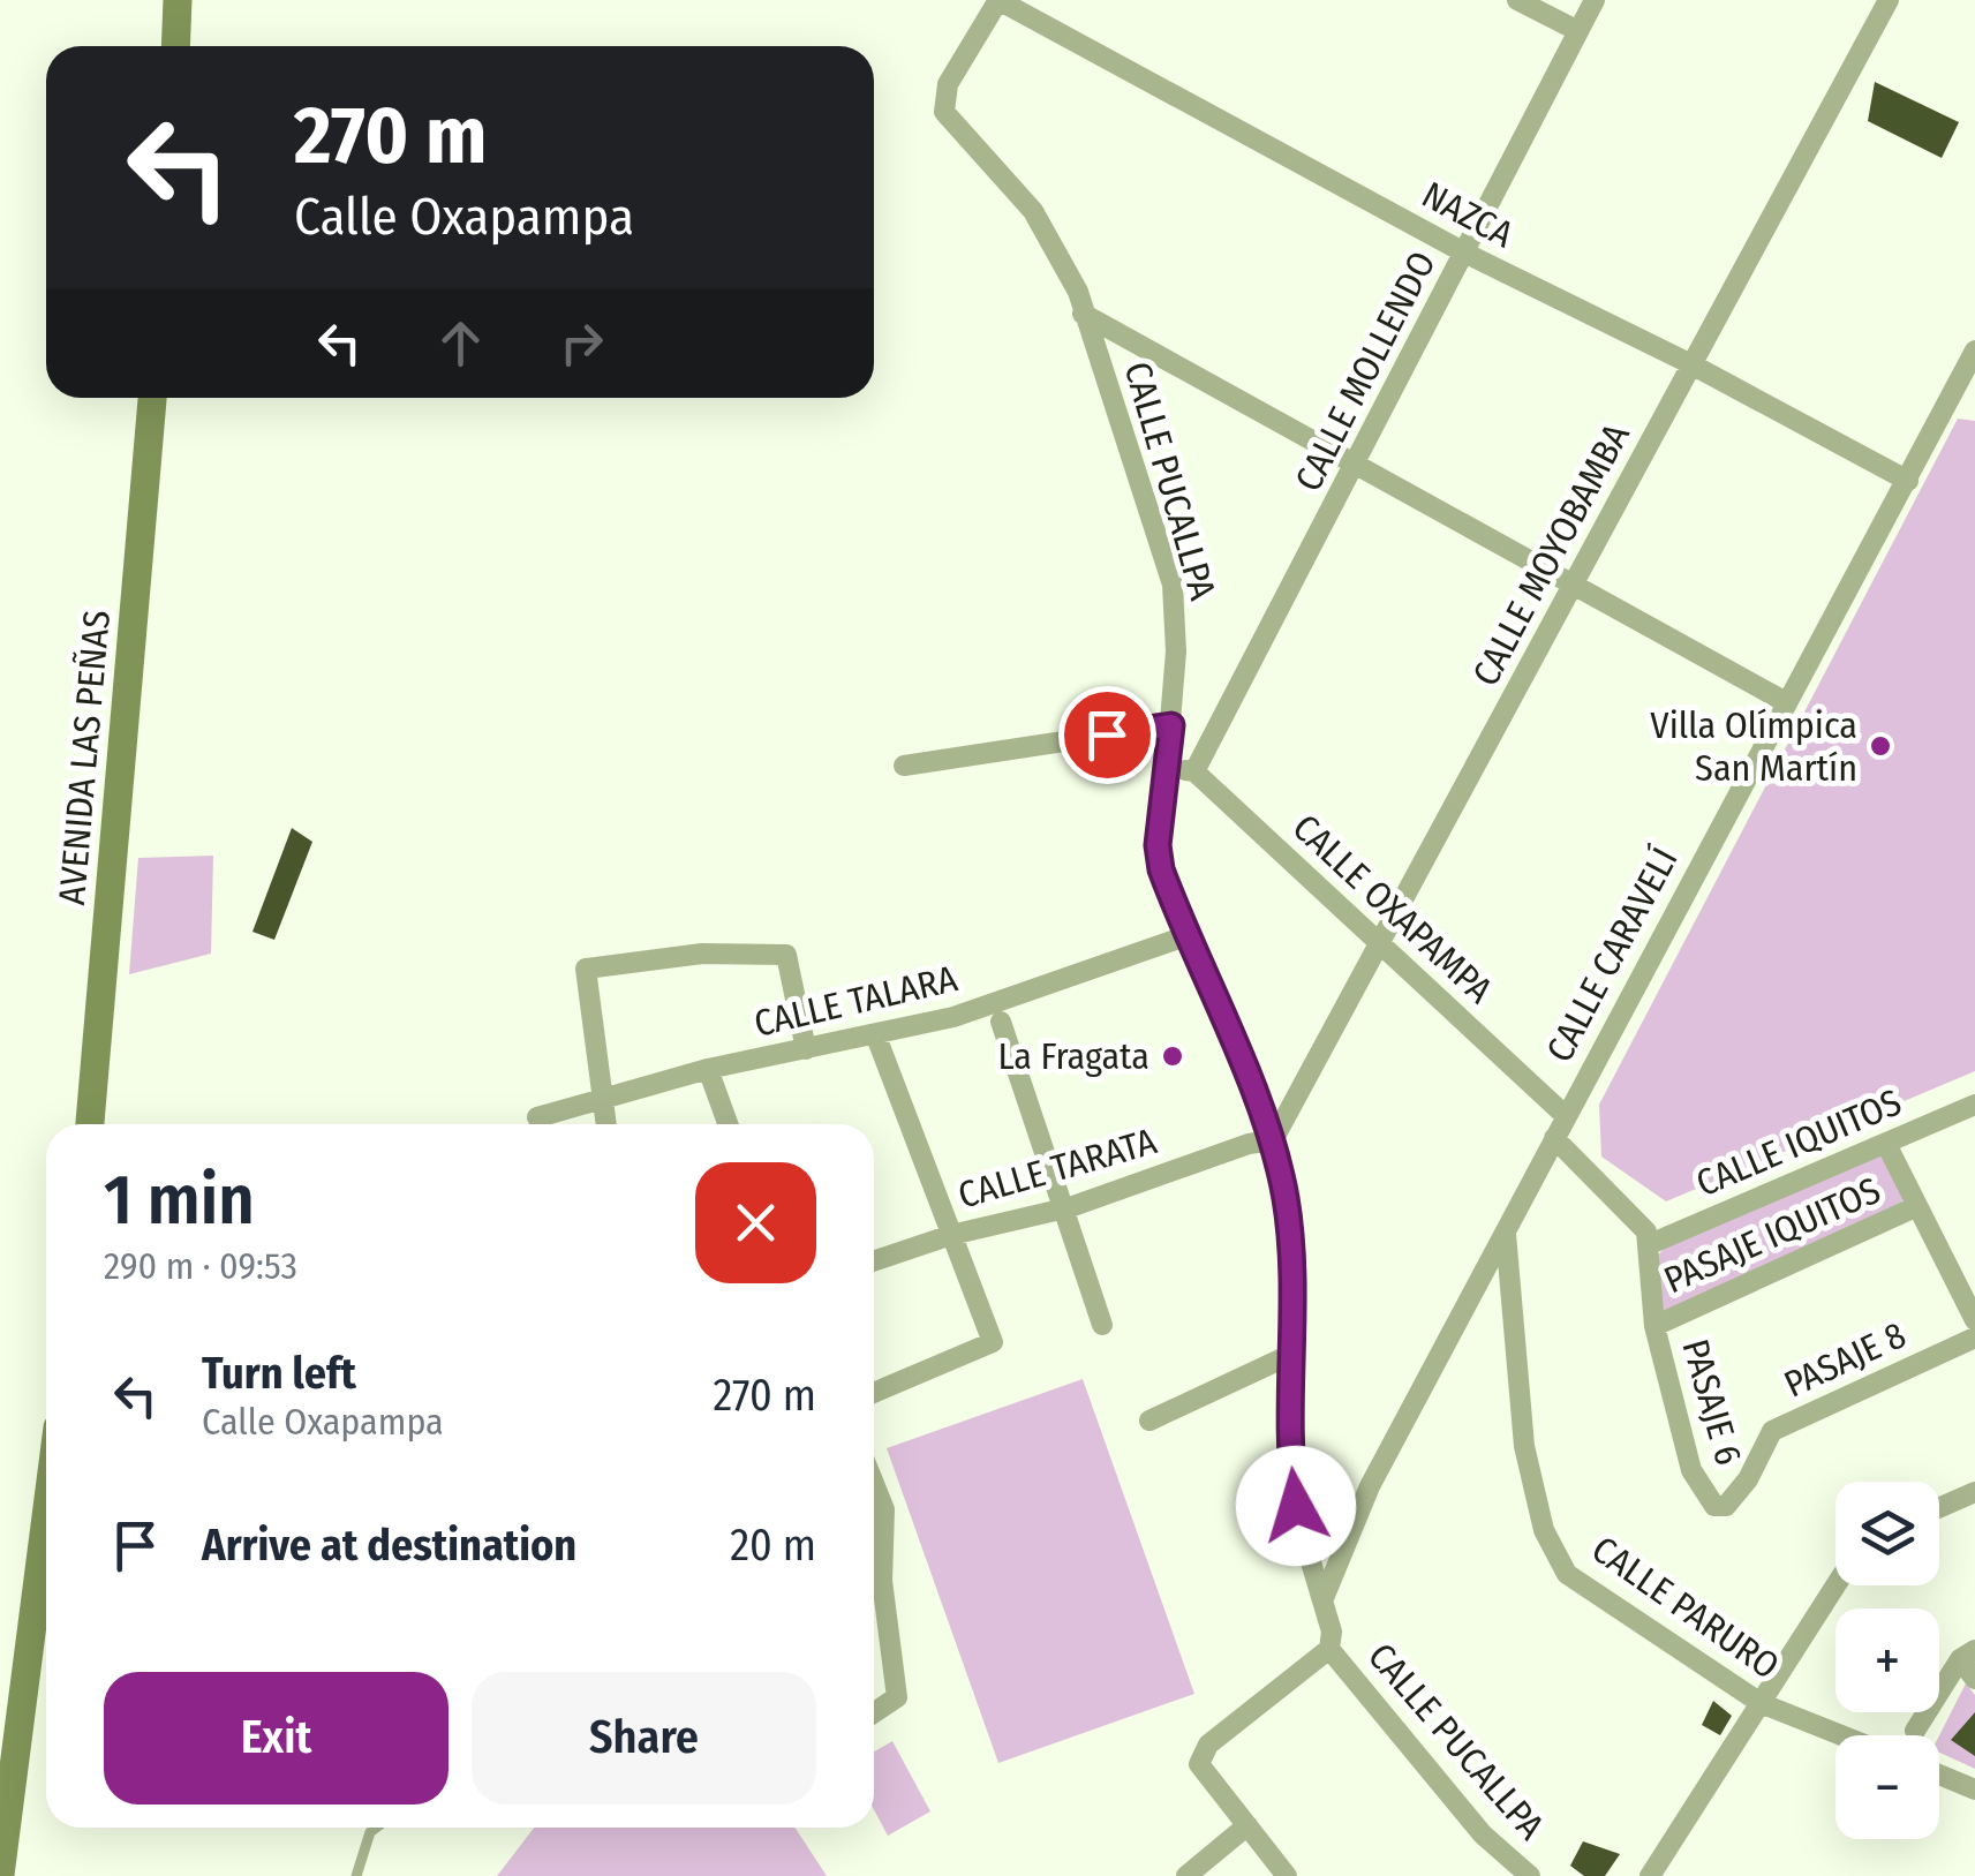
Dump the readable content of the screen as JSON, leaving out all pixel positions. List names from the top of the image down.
{
  "streets": {
    "street": [
      "NAZCA",
      "CALLE MOLLENDO",
      "CALLE PUCALLPA",
      "CALLE MOYOBAMBA",
      "AVENIDA LAS PEÑAS",
      "CALLE OXAPAMPA",
      "CALLE CARAVELÍ",
      "CALLE TALARA",
      "CALLE IQUITOS",
      "CALLE TARATA",
      "PASAJE IQUITOS",
      "PASAJE 8",
      "PASAJE 6",
      "CALLE PARURO"
    ]
  },
  "crossings": [
    ["NAZCA", "CALLE MOLLENDO"],
    ["NAZCA", "CALLE PUCALLPA"],
    ["NAZCA", "CALLE MOYOBAMBA"],
    ["NAZCA", "CALLE CARAVELÍ"],
    ["CALLE MOLLENDO", "CALLE OXAPAMPA"],
    ["CALLE PUCALLPA", "CALLE MOYOBAMBA"],
    ["CALLE PUCALLPA", "CALLE CARAVELÍ"],
    ["CALLE PUCALLPA", "CALLE TALARA"],
    ["CALLE PUCALLPA", "CALLE TARATA"],
    ["CALLE MOYOBAMBA", "CALLE OXAPAMPA"],
    ["CALLE MOYOBAMBA", "CALLE TARATA"],
    ["CALLE OXAPAMPA", "CALLE CARAVELÍ"],
    ["CALLE CARAVELÍ", "CALLE PARURO"],
    ["CALLE IQUITOS", "PASAJE 6"],
    ["PASAJE IQUITOS", "PASAJE 6"],
    ["PASAJE 8", "PASAJE 6"]
  ],
  "places": ["Villa Olímpica San Martín", "La Fragata"],
  "page": {
    "turn": ["270 m", "Calle Oxapampa"],
    "heading": ["1 min", "290 m · 09:53"],
    "list": [
      {
        "name": "Turn left",
        "note": "Calle Oxapampa",
        "value": "270 m"
      },
      {
        "name": "Arrive at destination",
        "value": "20 m"
      }
    ],
    "map_buttons": ["+", "−"],
    "buttons": ["Exit", "Share"]
  }
}
